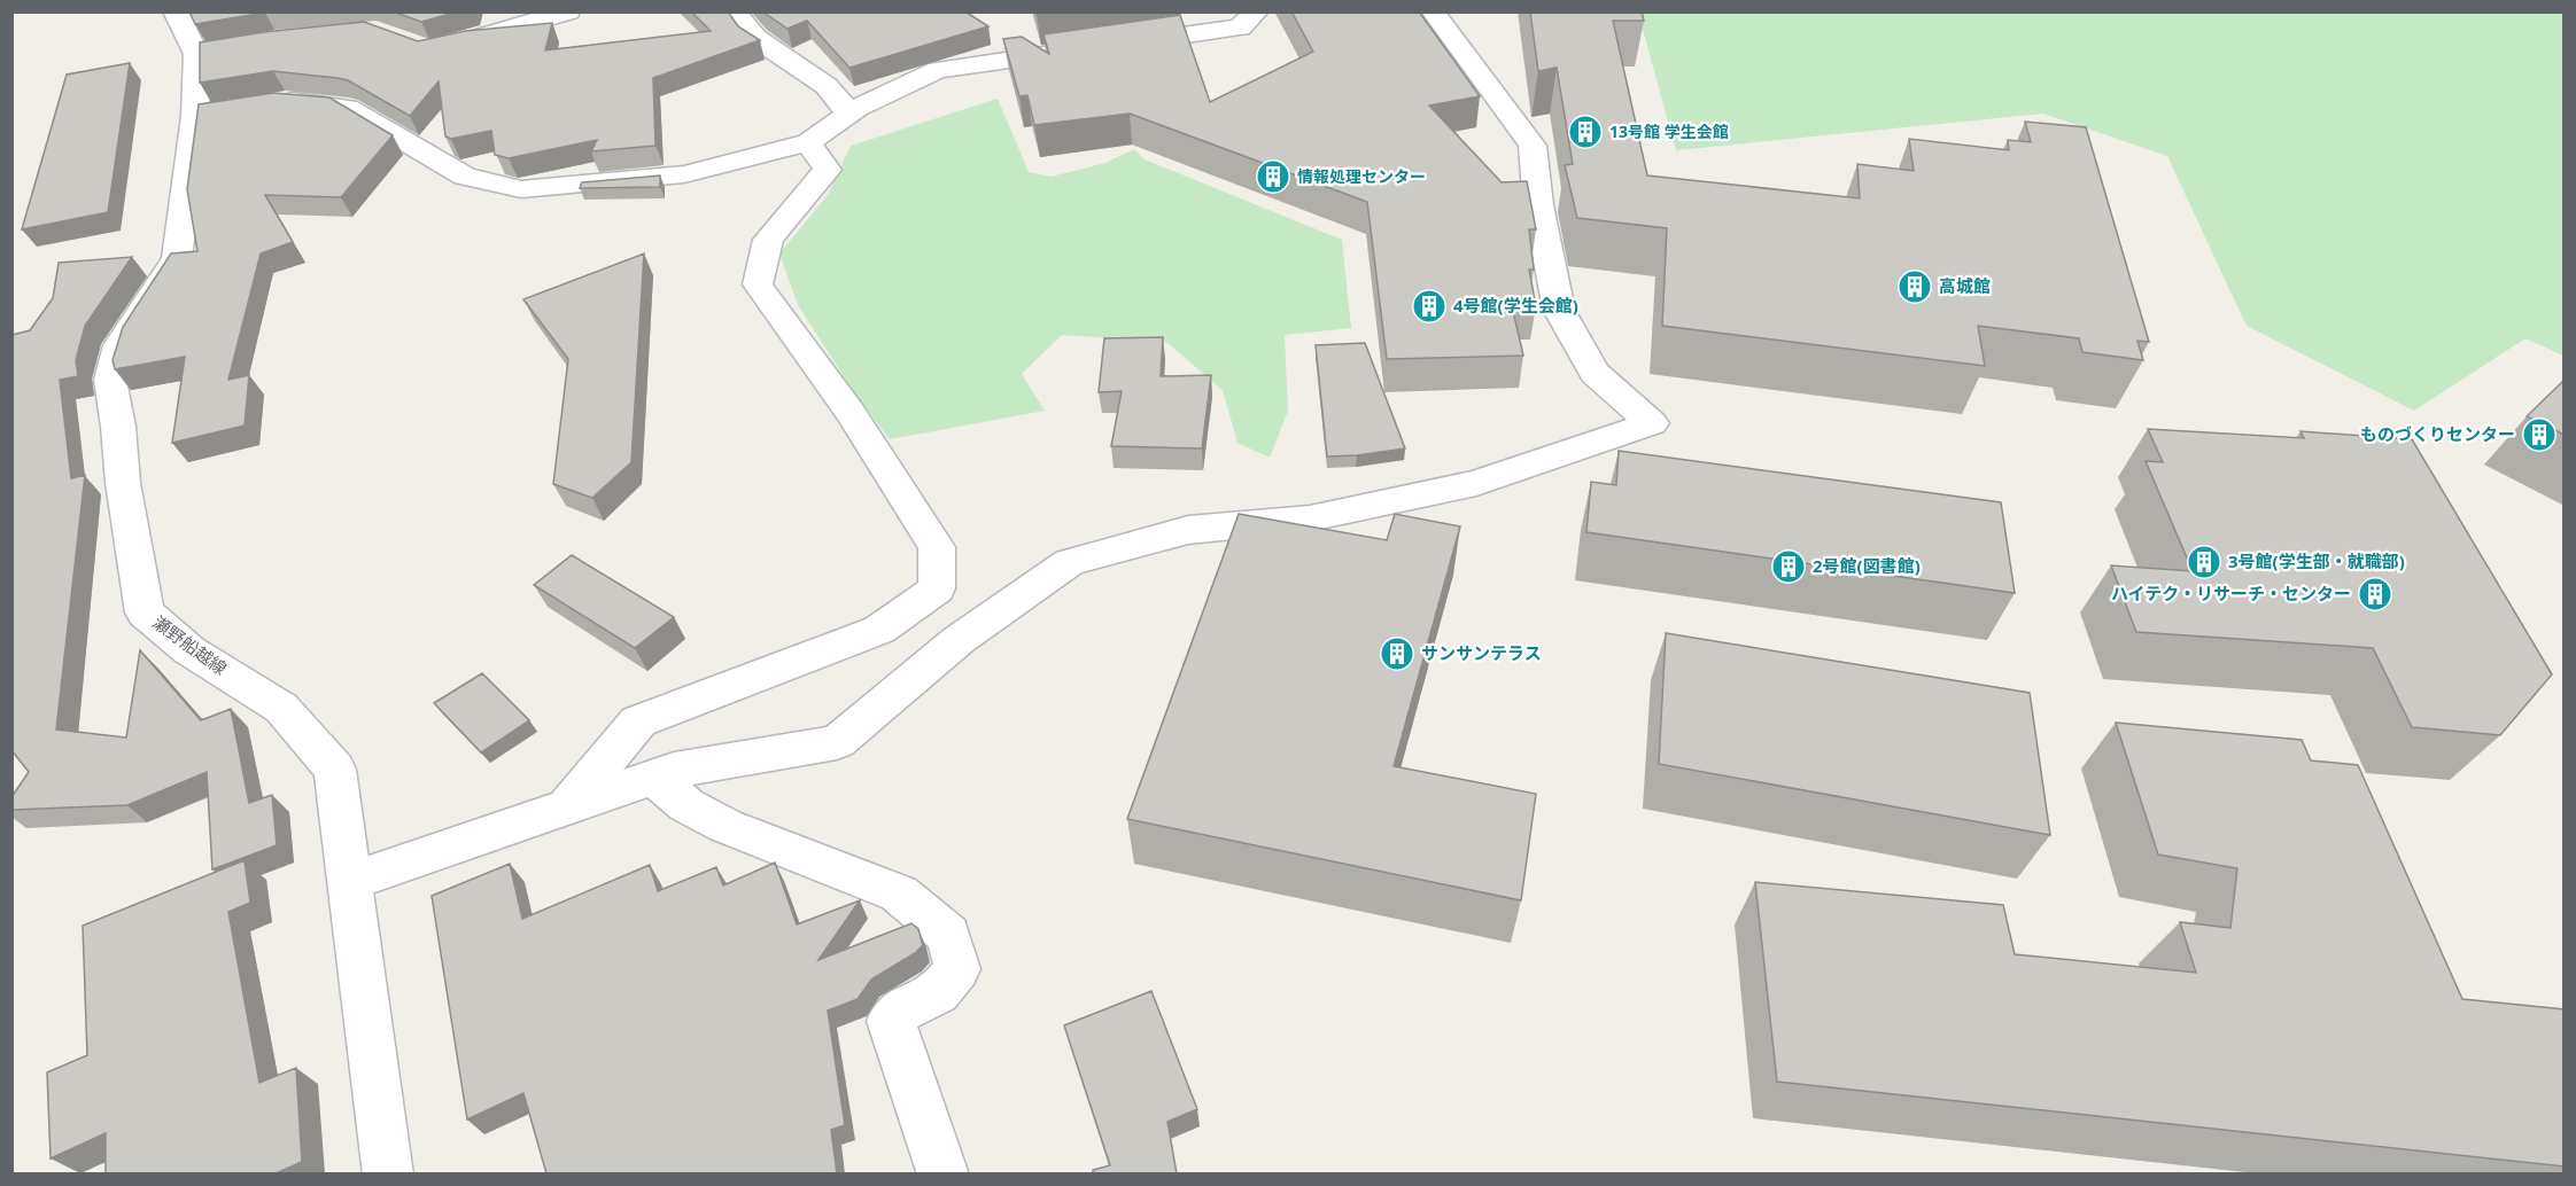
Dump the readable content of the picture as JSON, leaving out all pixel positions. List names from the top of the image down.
{
  "streets": {
    "street": ["瀬野船越線"]
  },
  "places": {
    "building": [
      "13号館 学生会館",
      "情報処理センター",
      "高城館",
      "4号館(学生会館)",
      "ものづくりセンター",
      "3号館(学生部・就職部)",
      "2号館(図書館)",
      "ハイテク・リサーチ・センター",
      "サンサンテラス"
    ]
  }
}
